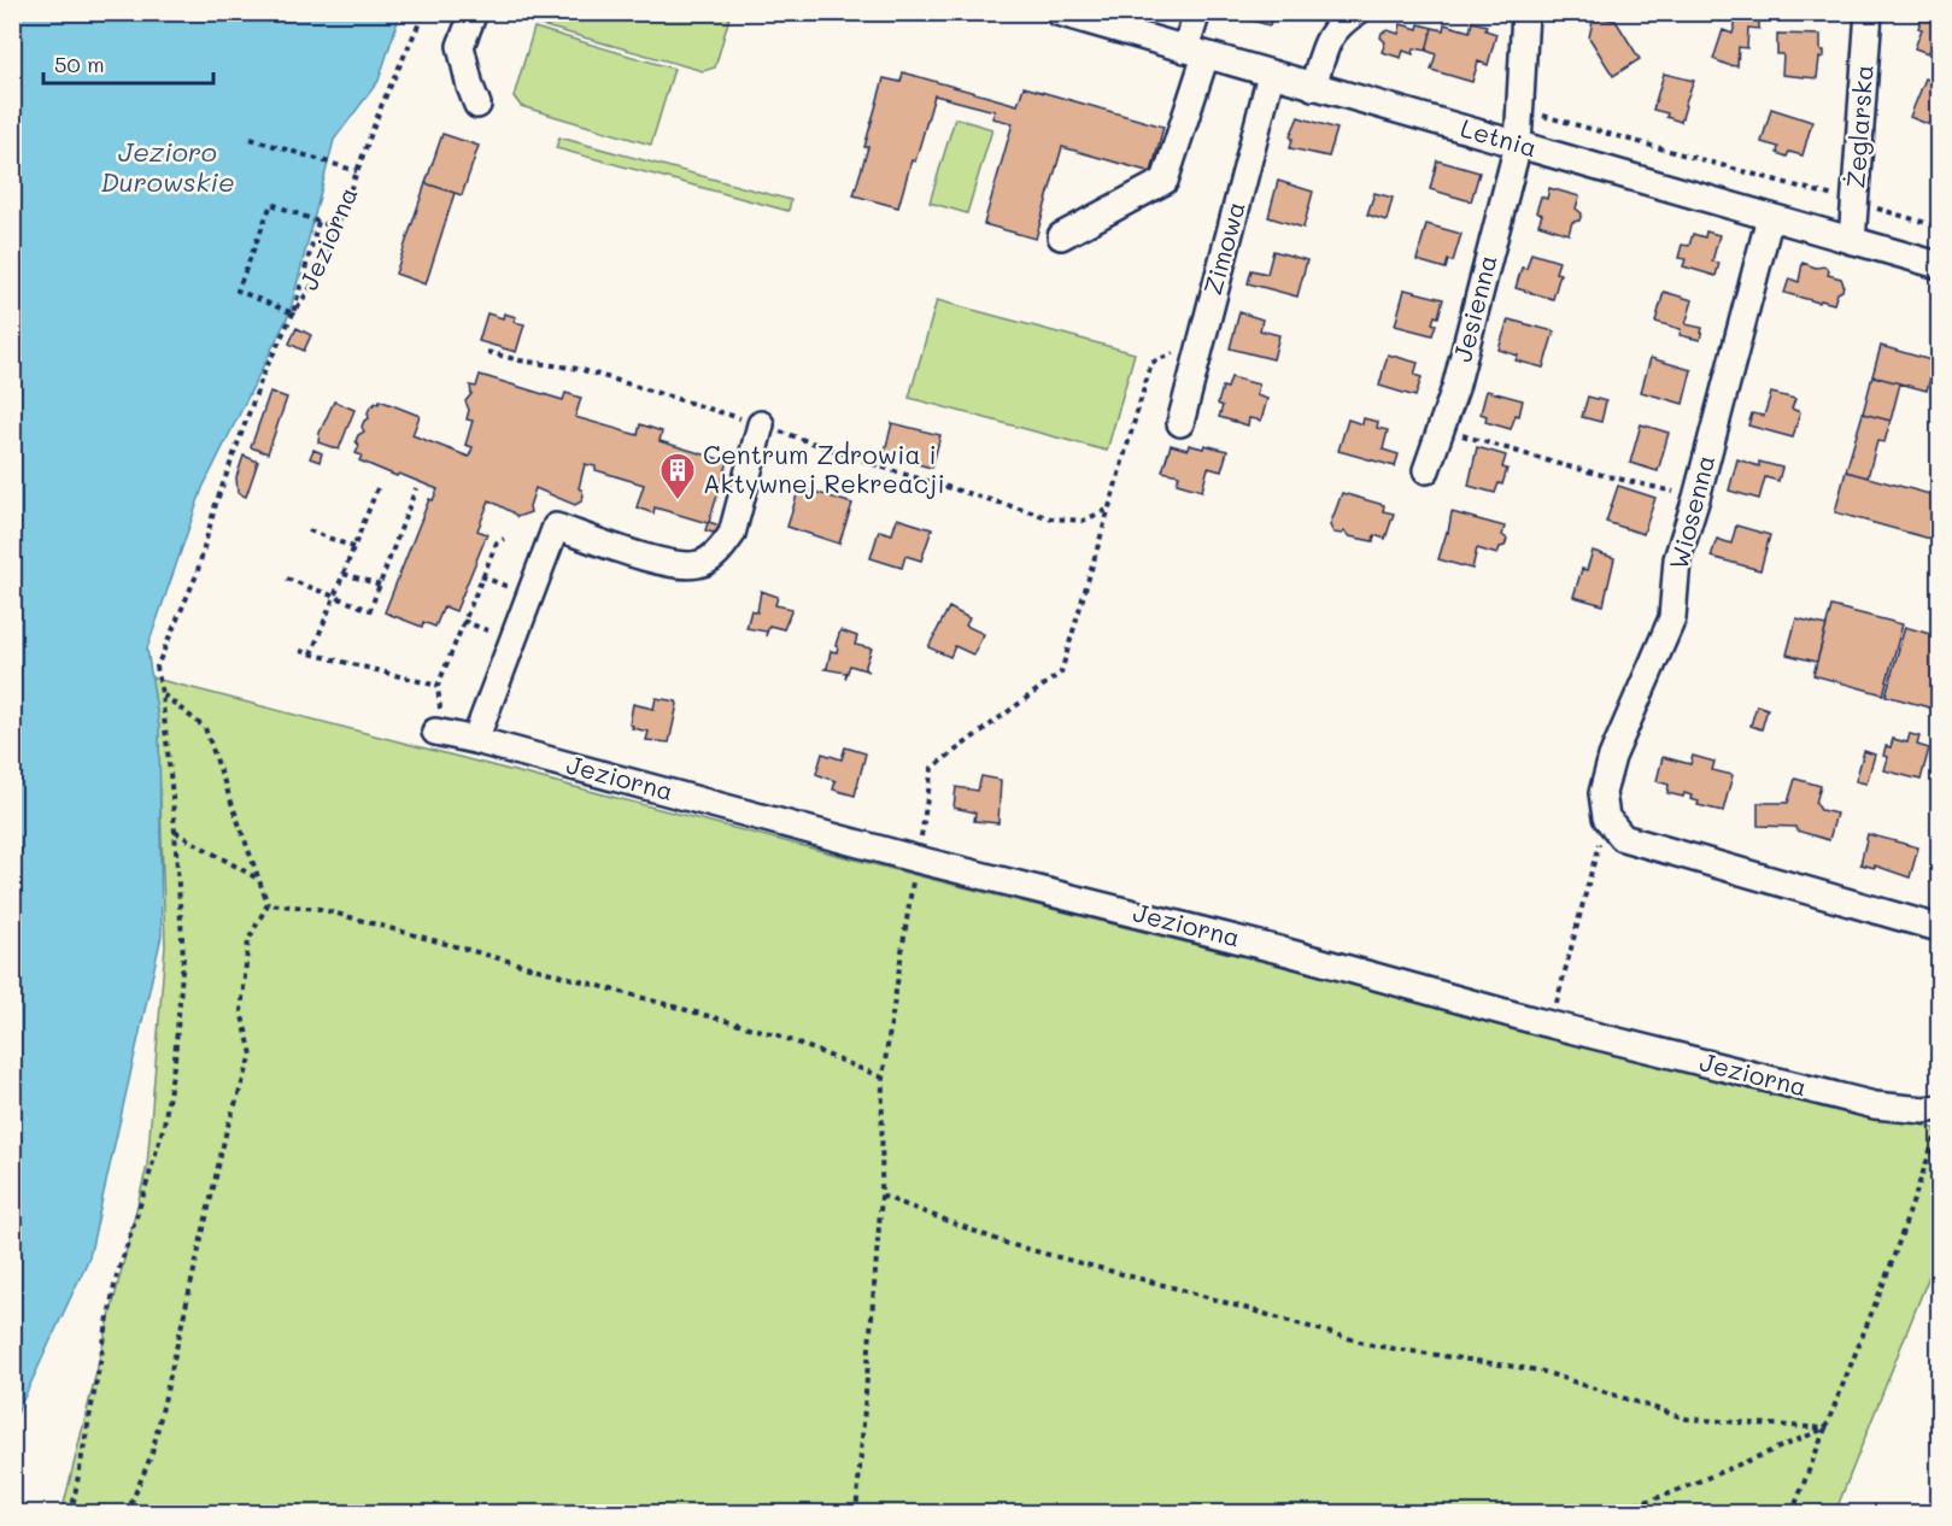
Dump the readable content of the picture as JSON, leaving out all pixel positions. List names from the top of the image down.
{
  "streets": {
    "street": [
      "Żeglarska",
      "Letnia",
      "Jeziorna",
      "Zimowa",
      "Jesienna",
      "Wiosenna"
    ]
  },
  "crossings": [
    ["Żeglarska", "Letnia"],
    ["Letnia", "Zimowa"],
    ["Letnia", "Jesienna"],
    ["Letnia", "Wiosenna"]
  ],
  "water": ["Jezioro Durowskie"],
  "places": {
    "building": ["Centrum Zdrowia i Aktywnej Rekreacji"]
  },
  "scale_bar": "50 m"
}
